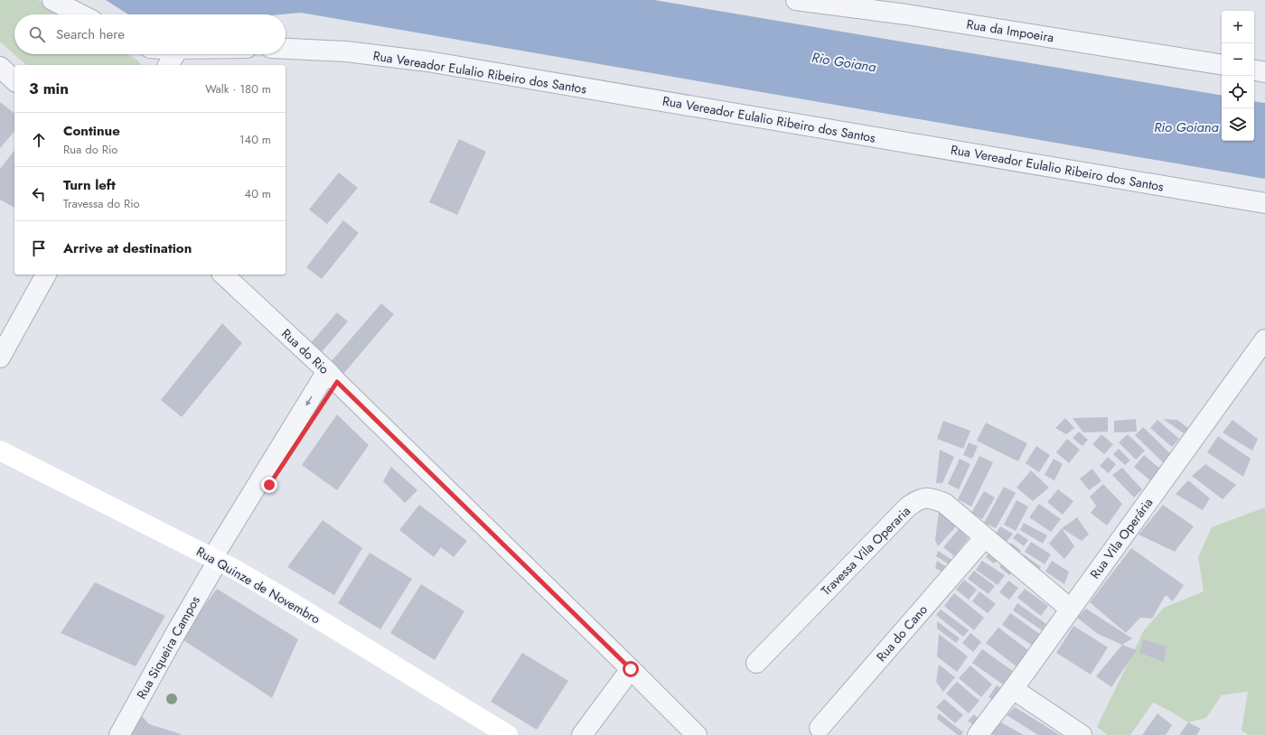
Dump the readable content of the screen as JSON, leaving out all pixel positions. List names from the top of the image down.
{
  "streets": {
    "street": [
      "Rua da Impoeira",
      "Rua Vereador Eulalio Ribeiro dos Santos",
      "Rua do Rio",
      "Rua Vila Operária",
      "Travessa Vila Operaria",
      "Rua Quinze de Novembro",
      "Rua do Cano",
      "Rua Siqueira Campos"
    ]
  },
  "crossings": [
    ["Rua do Rio", "Rua Siqueira Campos"],
    ["Rua Vila Operária", "Travessa Vila Operaria"],
    ["Travessa Vila Operaria", "Rua do Cano"],
    ["Rua Quinze de Novembro", "Rua Siqueira Campos"]
  ],
  "water": ["Rio Goiana"],
  "page": {
    "map_buttons": ["+", "−"],
    "search": "Search here",
    "heading": ["3 min", "Walk · 180 m"],
    "list": [
      ["Continue", "Rua do Rio", "140 m"],
      ["Turn left", "Travessa do Rio", "40 m"],
      "Arrive at destination"
    ]
  }
}
